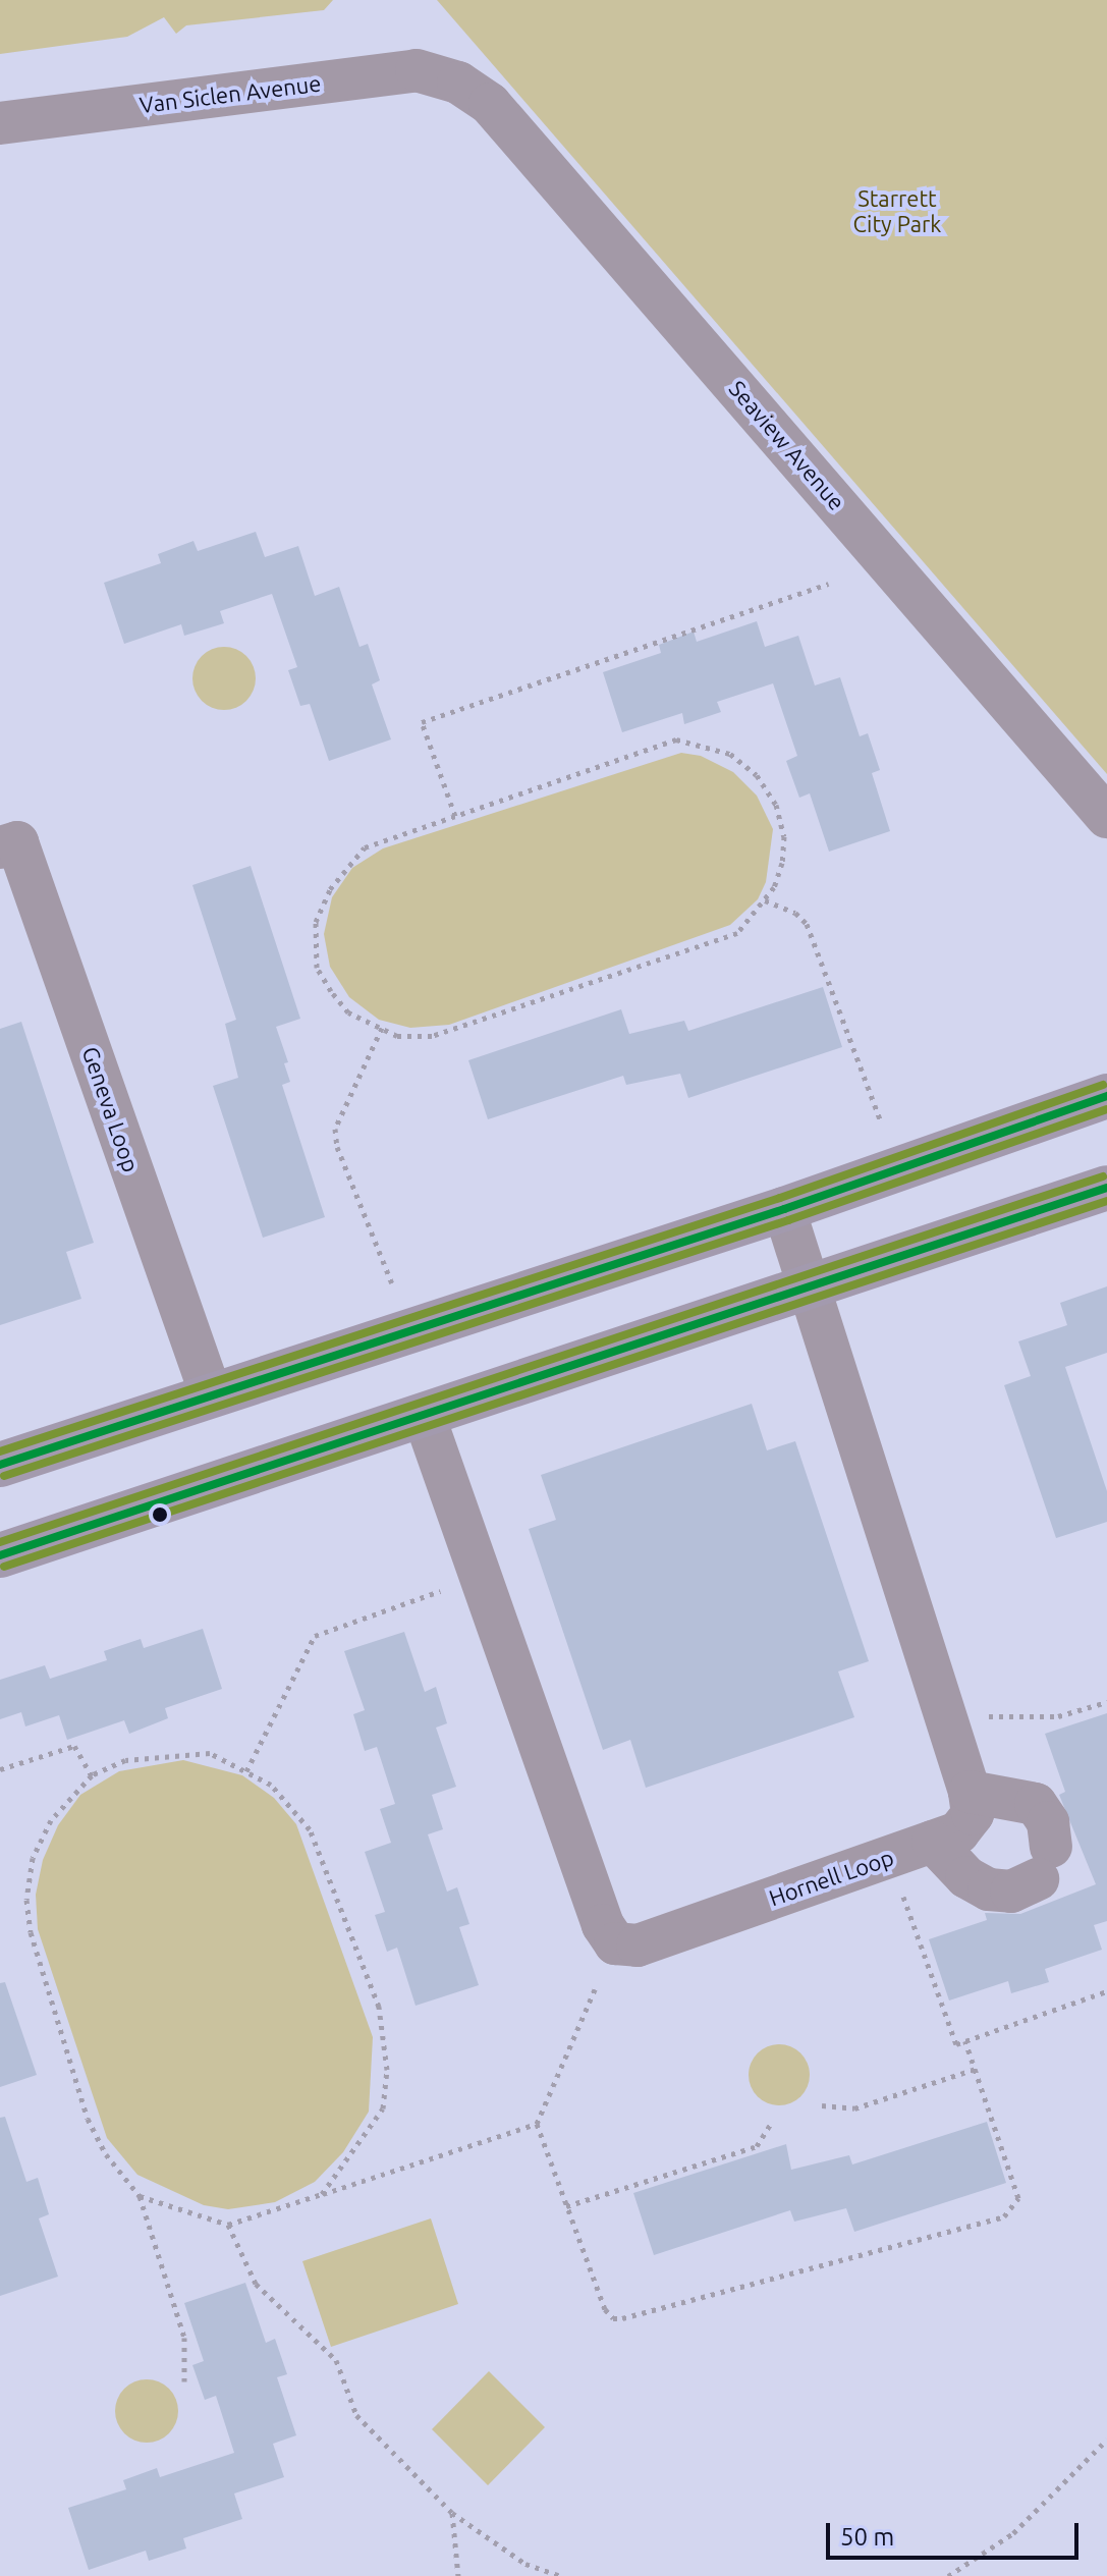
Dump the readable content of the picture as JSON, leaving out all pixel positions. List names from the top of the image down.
{
  "streets": {
    "street": [
      "Van Siclen Avenue",
      "Seaview Avenue",
      "Geneva Loop",
      "Hornell Loop"
    ]
  },
  "crossings": [
    ["Van Siclen Avenue", "Seaview Avenue"]
  ],
  "parks": ["Starrett City Park"],
  "scale_bar": "50 m"
}
